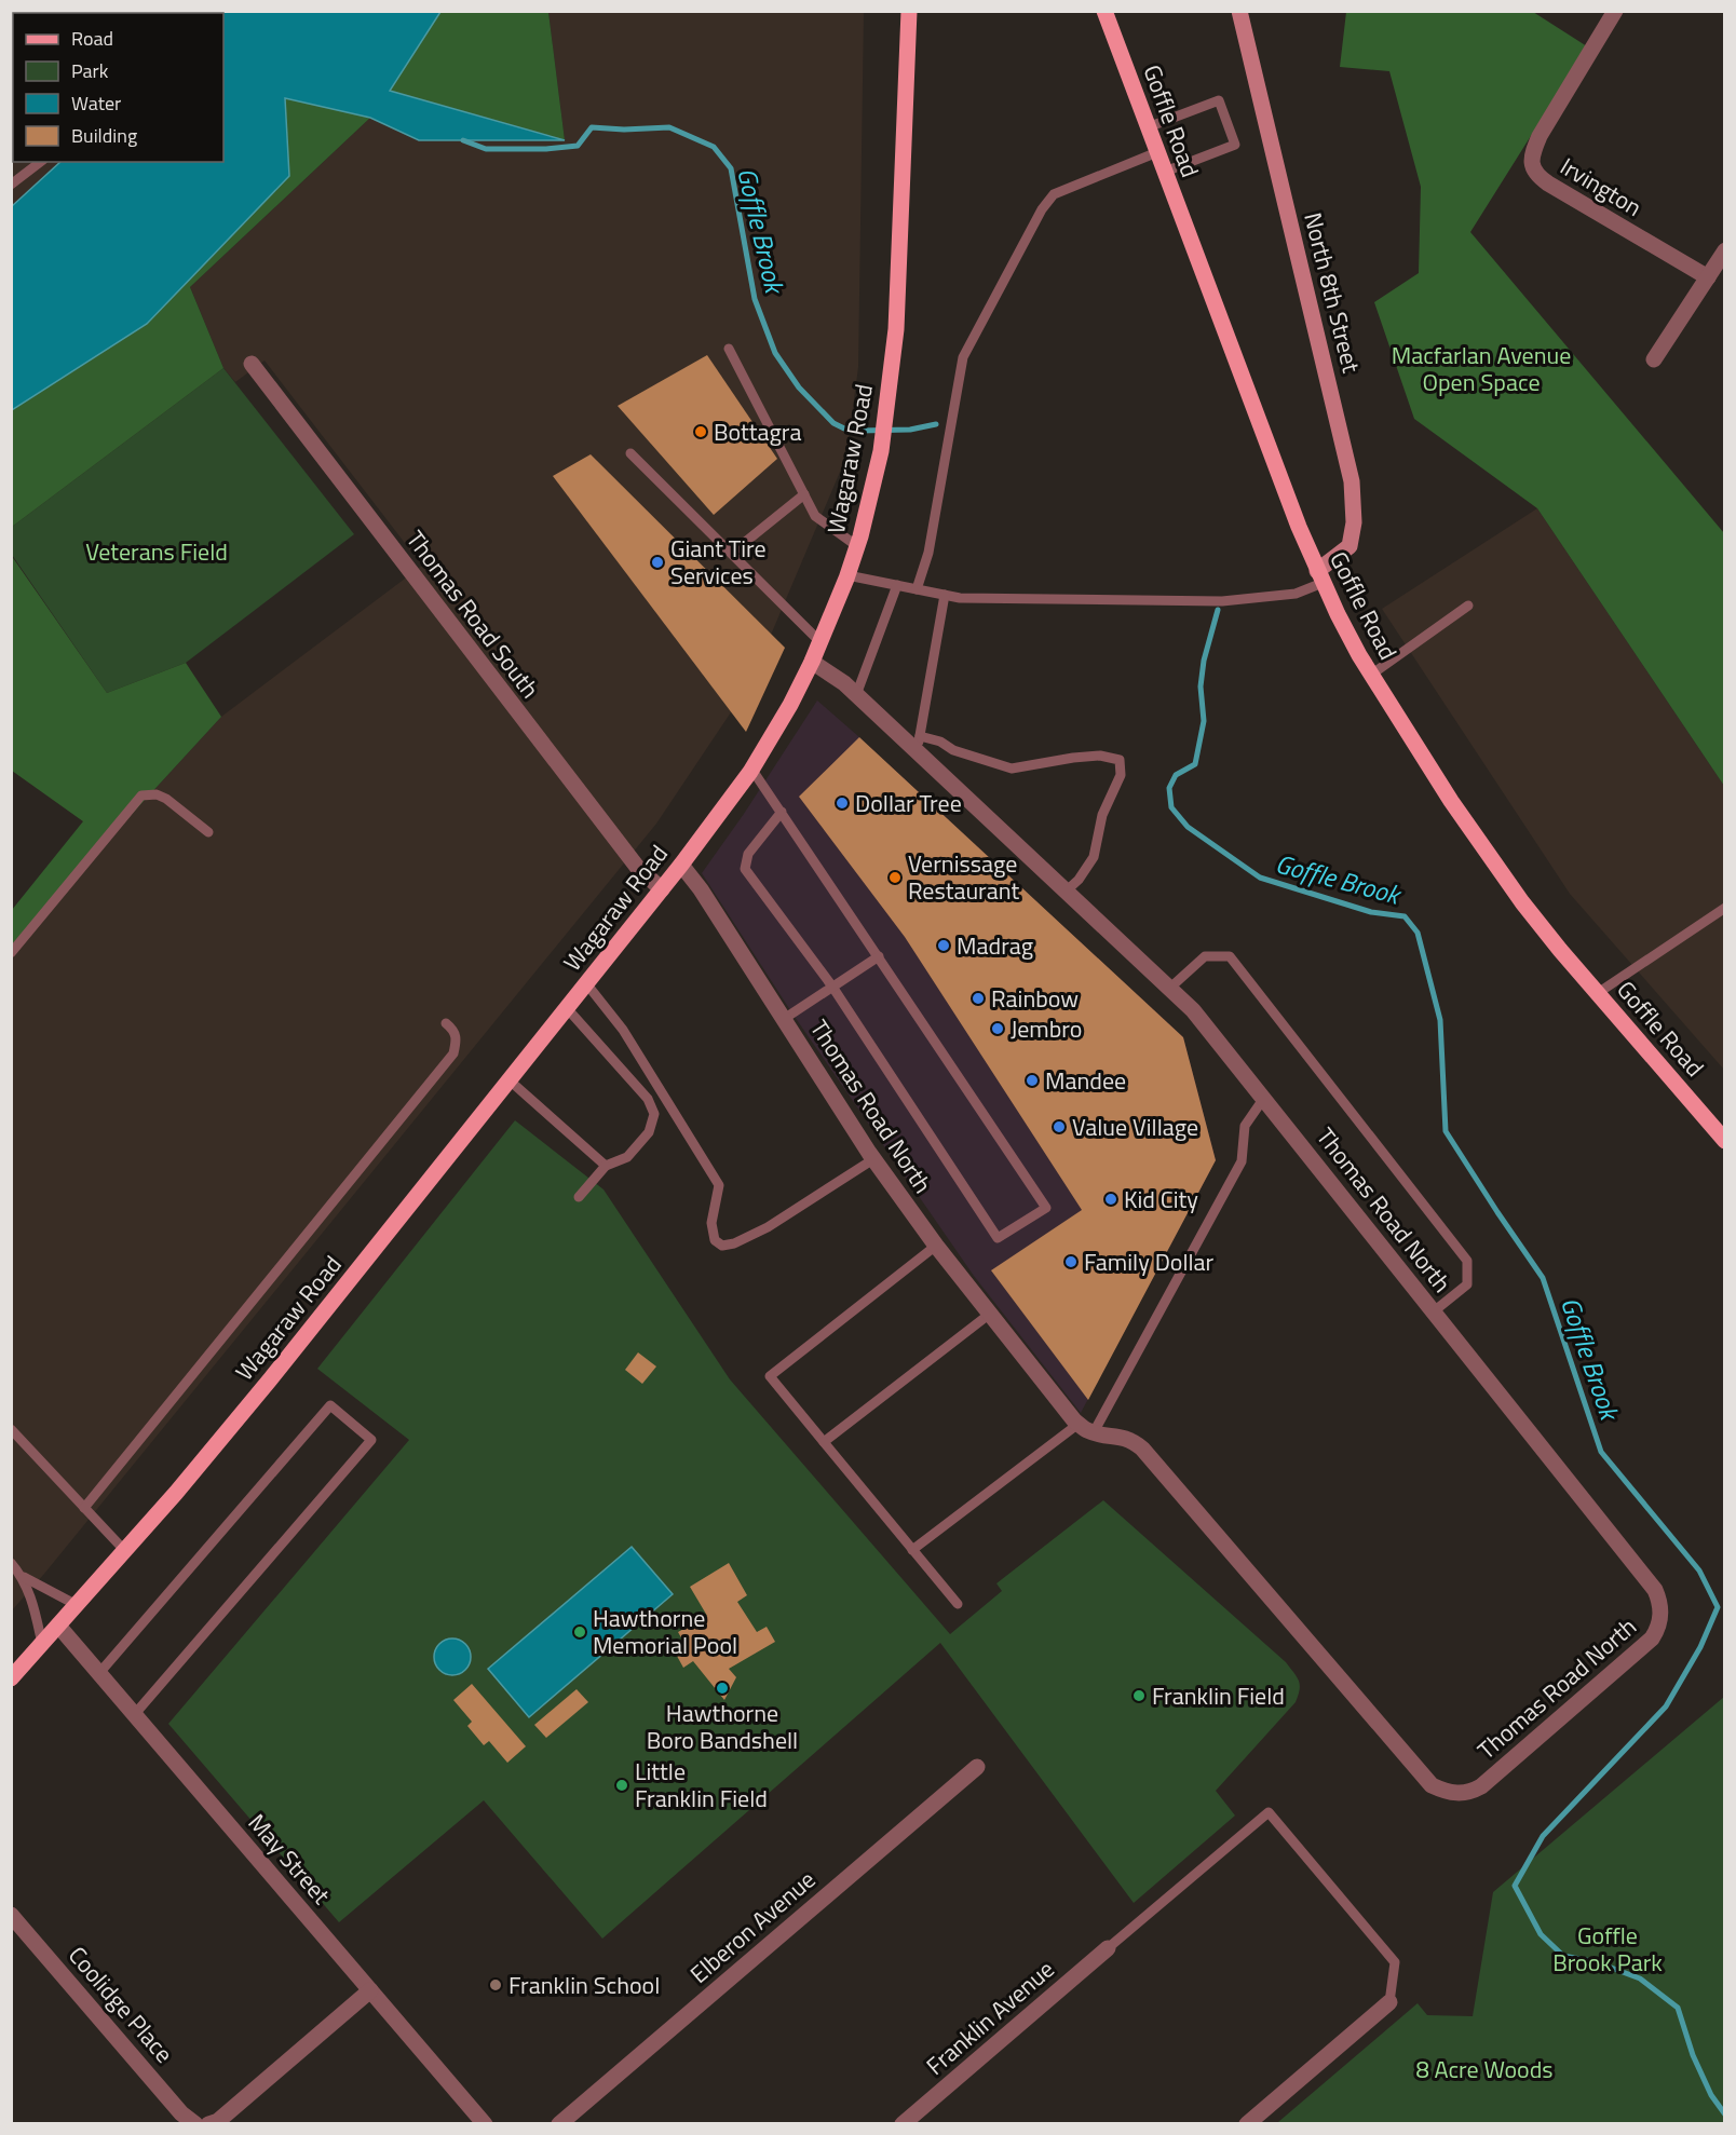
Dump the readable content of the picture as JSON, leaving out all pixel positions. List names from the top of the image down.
{
  "streets": {
    "main road": ["Goffle Road", "Wagaraw Road"],
    "street": [
      "Irvington",
      "North 8th Street",
      "Thomas Road South",
      "Thomas Road North",
      "May Street",
      "Elberon Avenue",
      "Coolidge Place",
      "Franklin Avenue"
    ]
  },
  "crossings": [
    ["Goffle Road", "North 8th Street"],
    ["Wagaraw Road", "Thomas Road South"],
    ["Wagaraw Road", "Thomas Road North"],
    ["Wagaraw Road", "May Street"]
  ],
  "water": ["Goffle Brook"],
  "parks": [
    "Macfarlan Avenue Open Space",
    "Veterans Field",
    "Goffle Brook Park",
    "8 Acre Woods"
  ],
  "places": [
    "Bottagra",
    "Giant Tire Services",
    "Dollar Tree",
    "Vernissage Restaurant",
    "Madrag",
    "Rainbow",
    "Jembro",
    "Mandee",
    "Value Village",
    "Kid City",
    "Family Dollar",
    "Hawthorne Memorial Pool",
    "Hawthorne Boro Bandshell",
    "Franklin Field",
    "Little Franklin Field",
    "Franklin School"
  ],
  "legend": [
    "Road",
    "Park",
    "Water",
    "Building"
  ]
}
